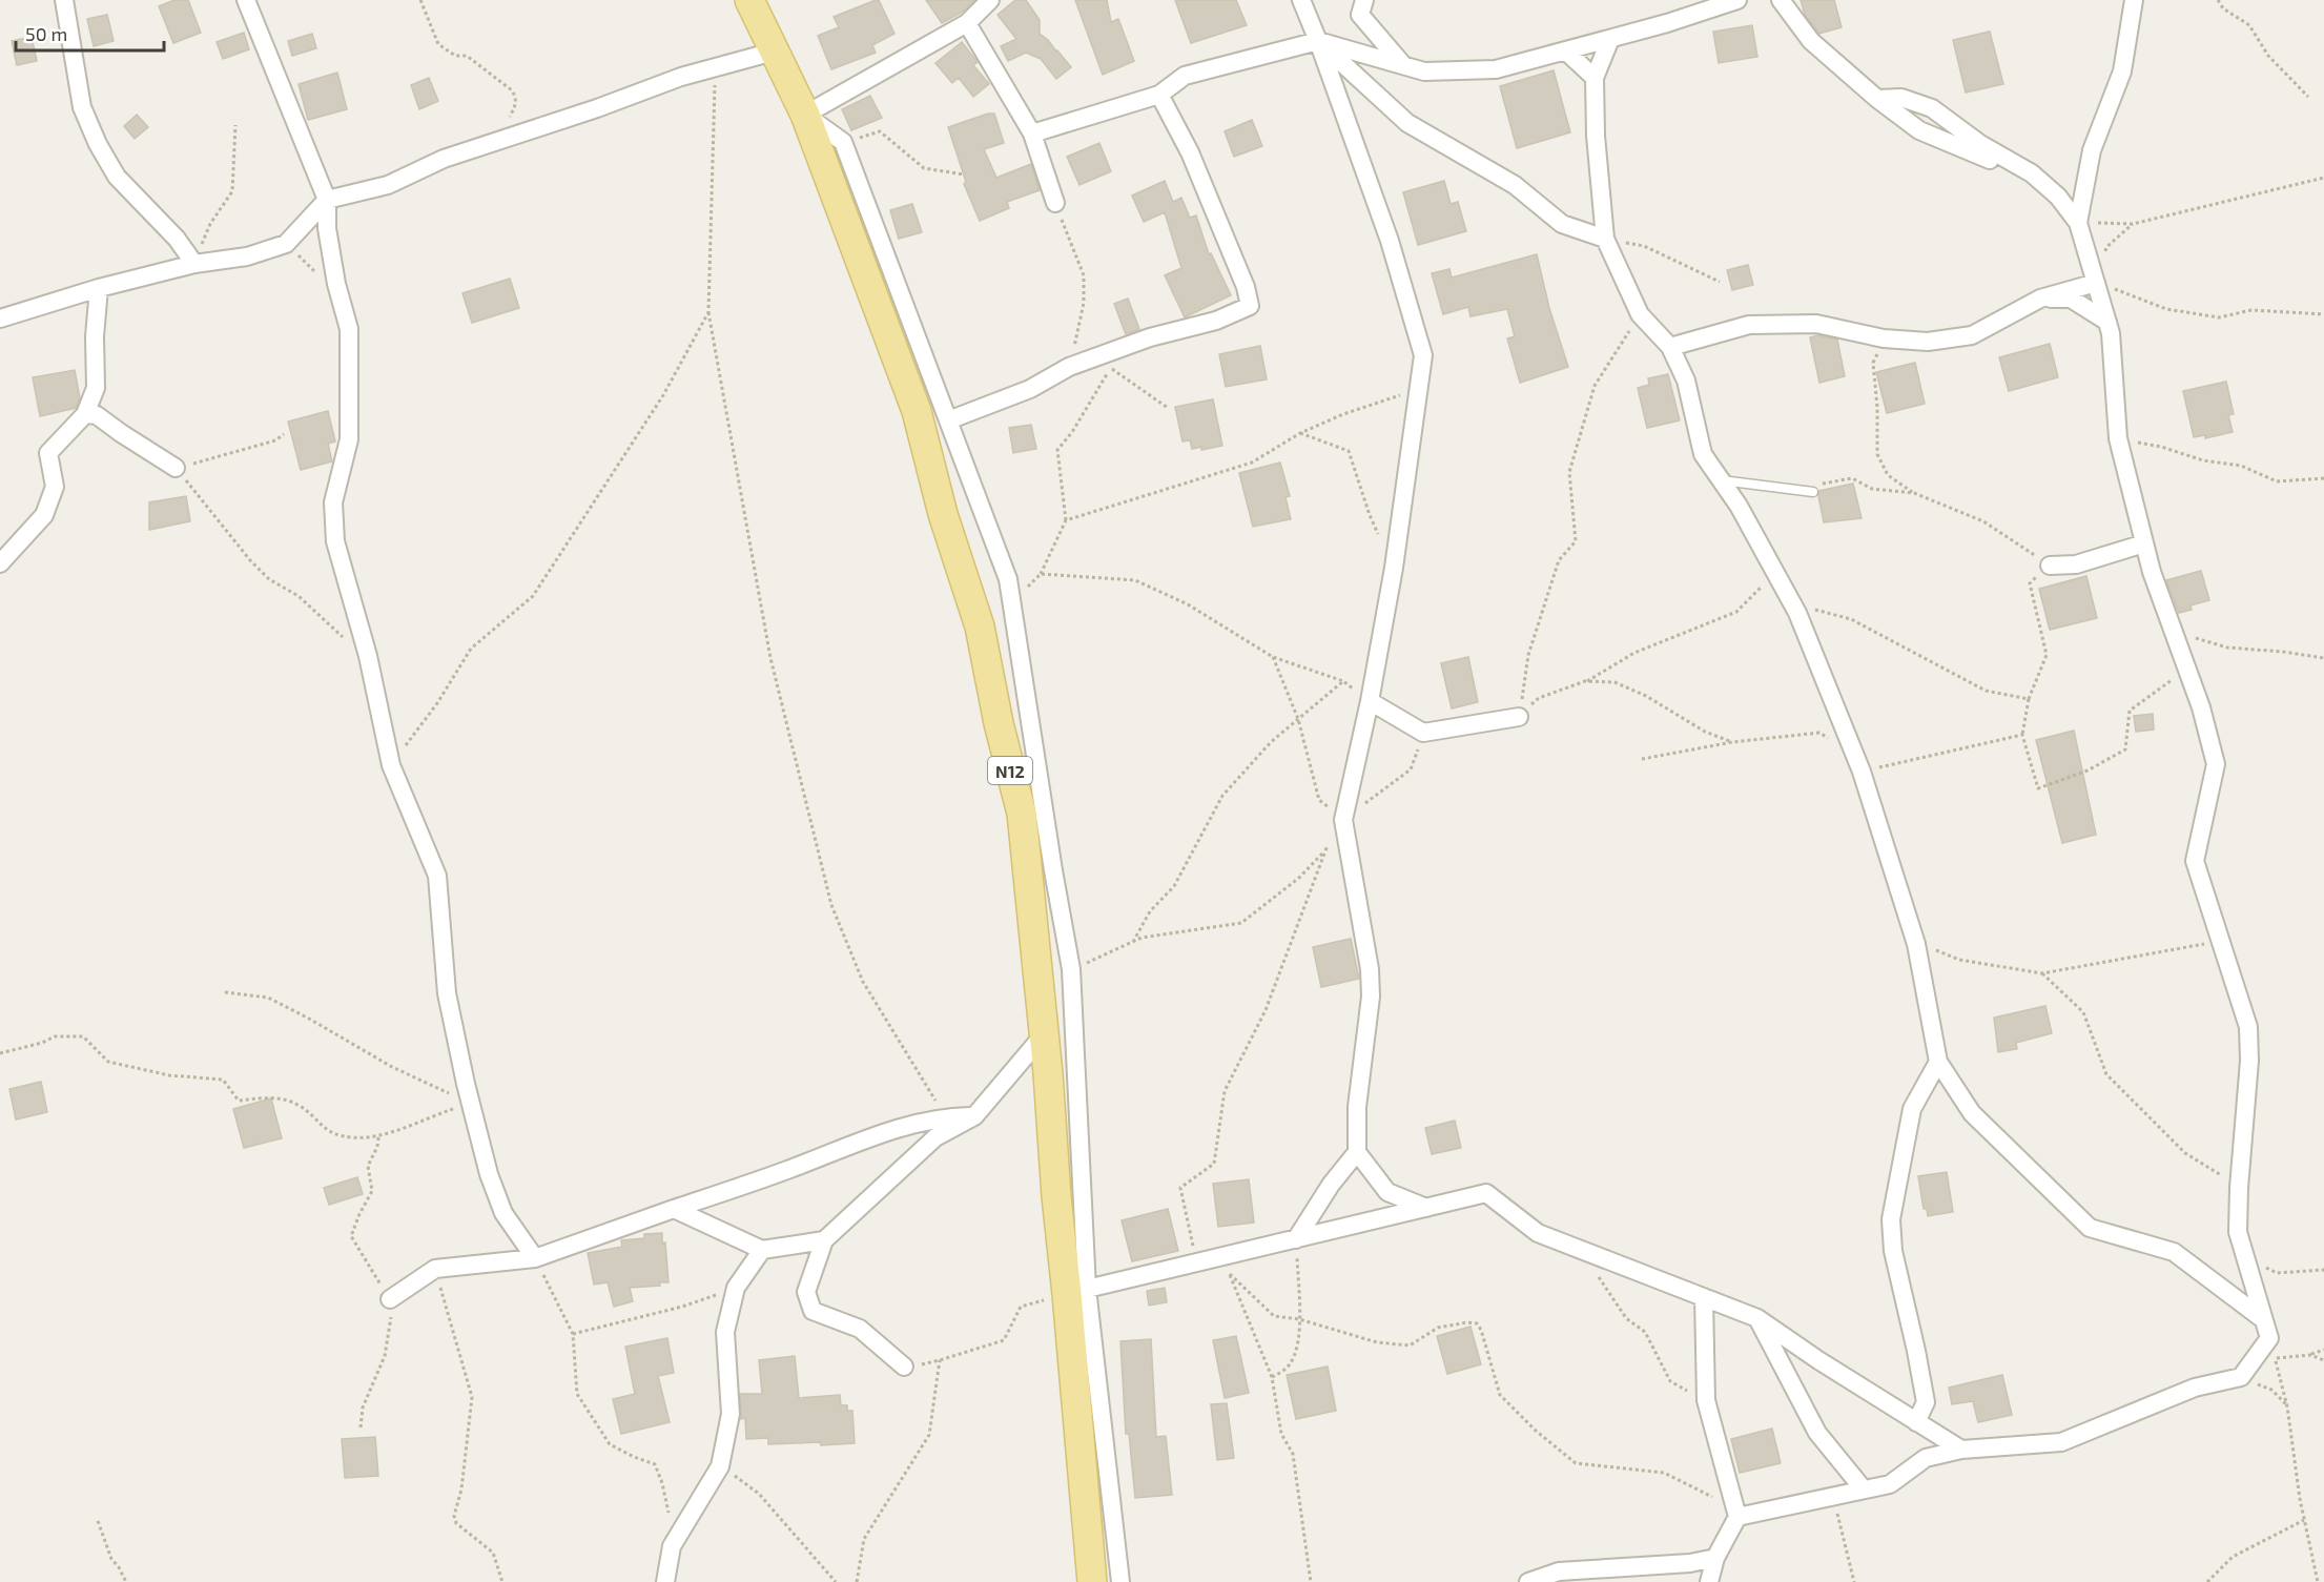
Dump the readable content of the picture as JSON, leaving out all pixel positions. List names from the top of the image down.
{
  "streets": {
    "main road": ["N12"]
  },
  "scale_bar": "50 m"
}
